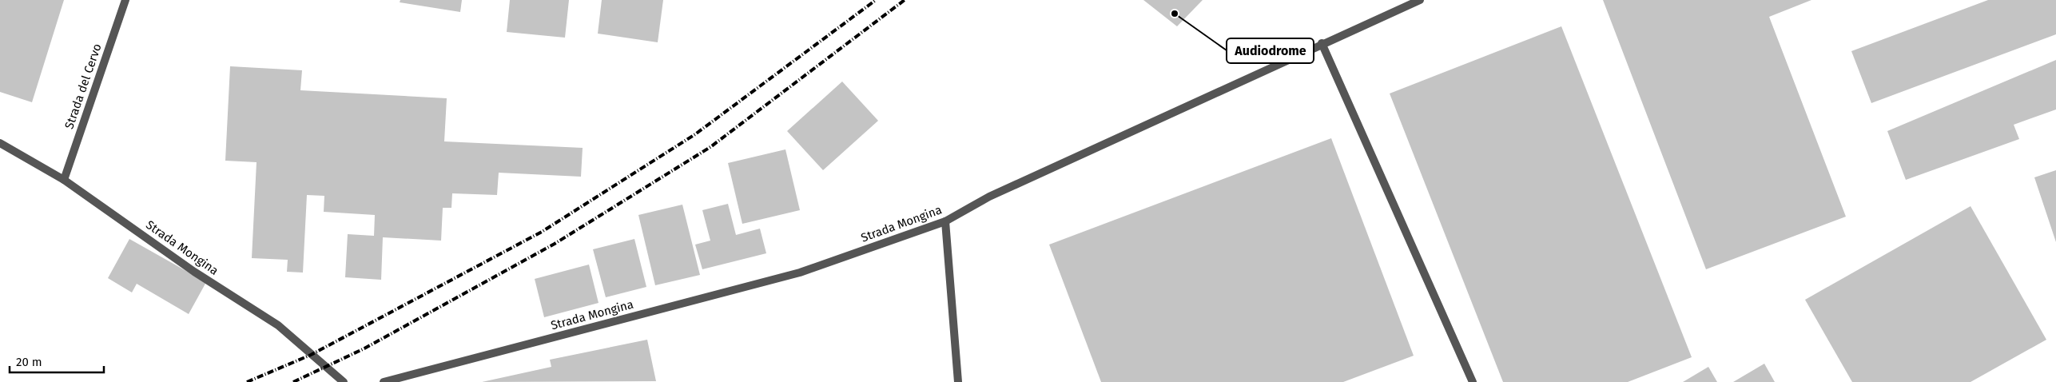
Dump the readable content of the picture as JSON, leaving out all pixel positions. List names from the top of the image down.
{
  "streets": {
    "street": ["Strada del Cervo", "Strada Mongina"]
  },
  "crossings": [
    ["Strada del Cervo", "Strada Mongina"]
  ],
  "places": ["Audiodrome"],
  "scale_bar": "20 m"
}
